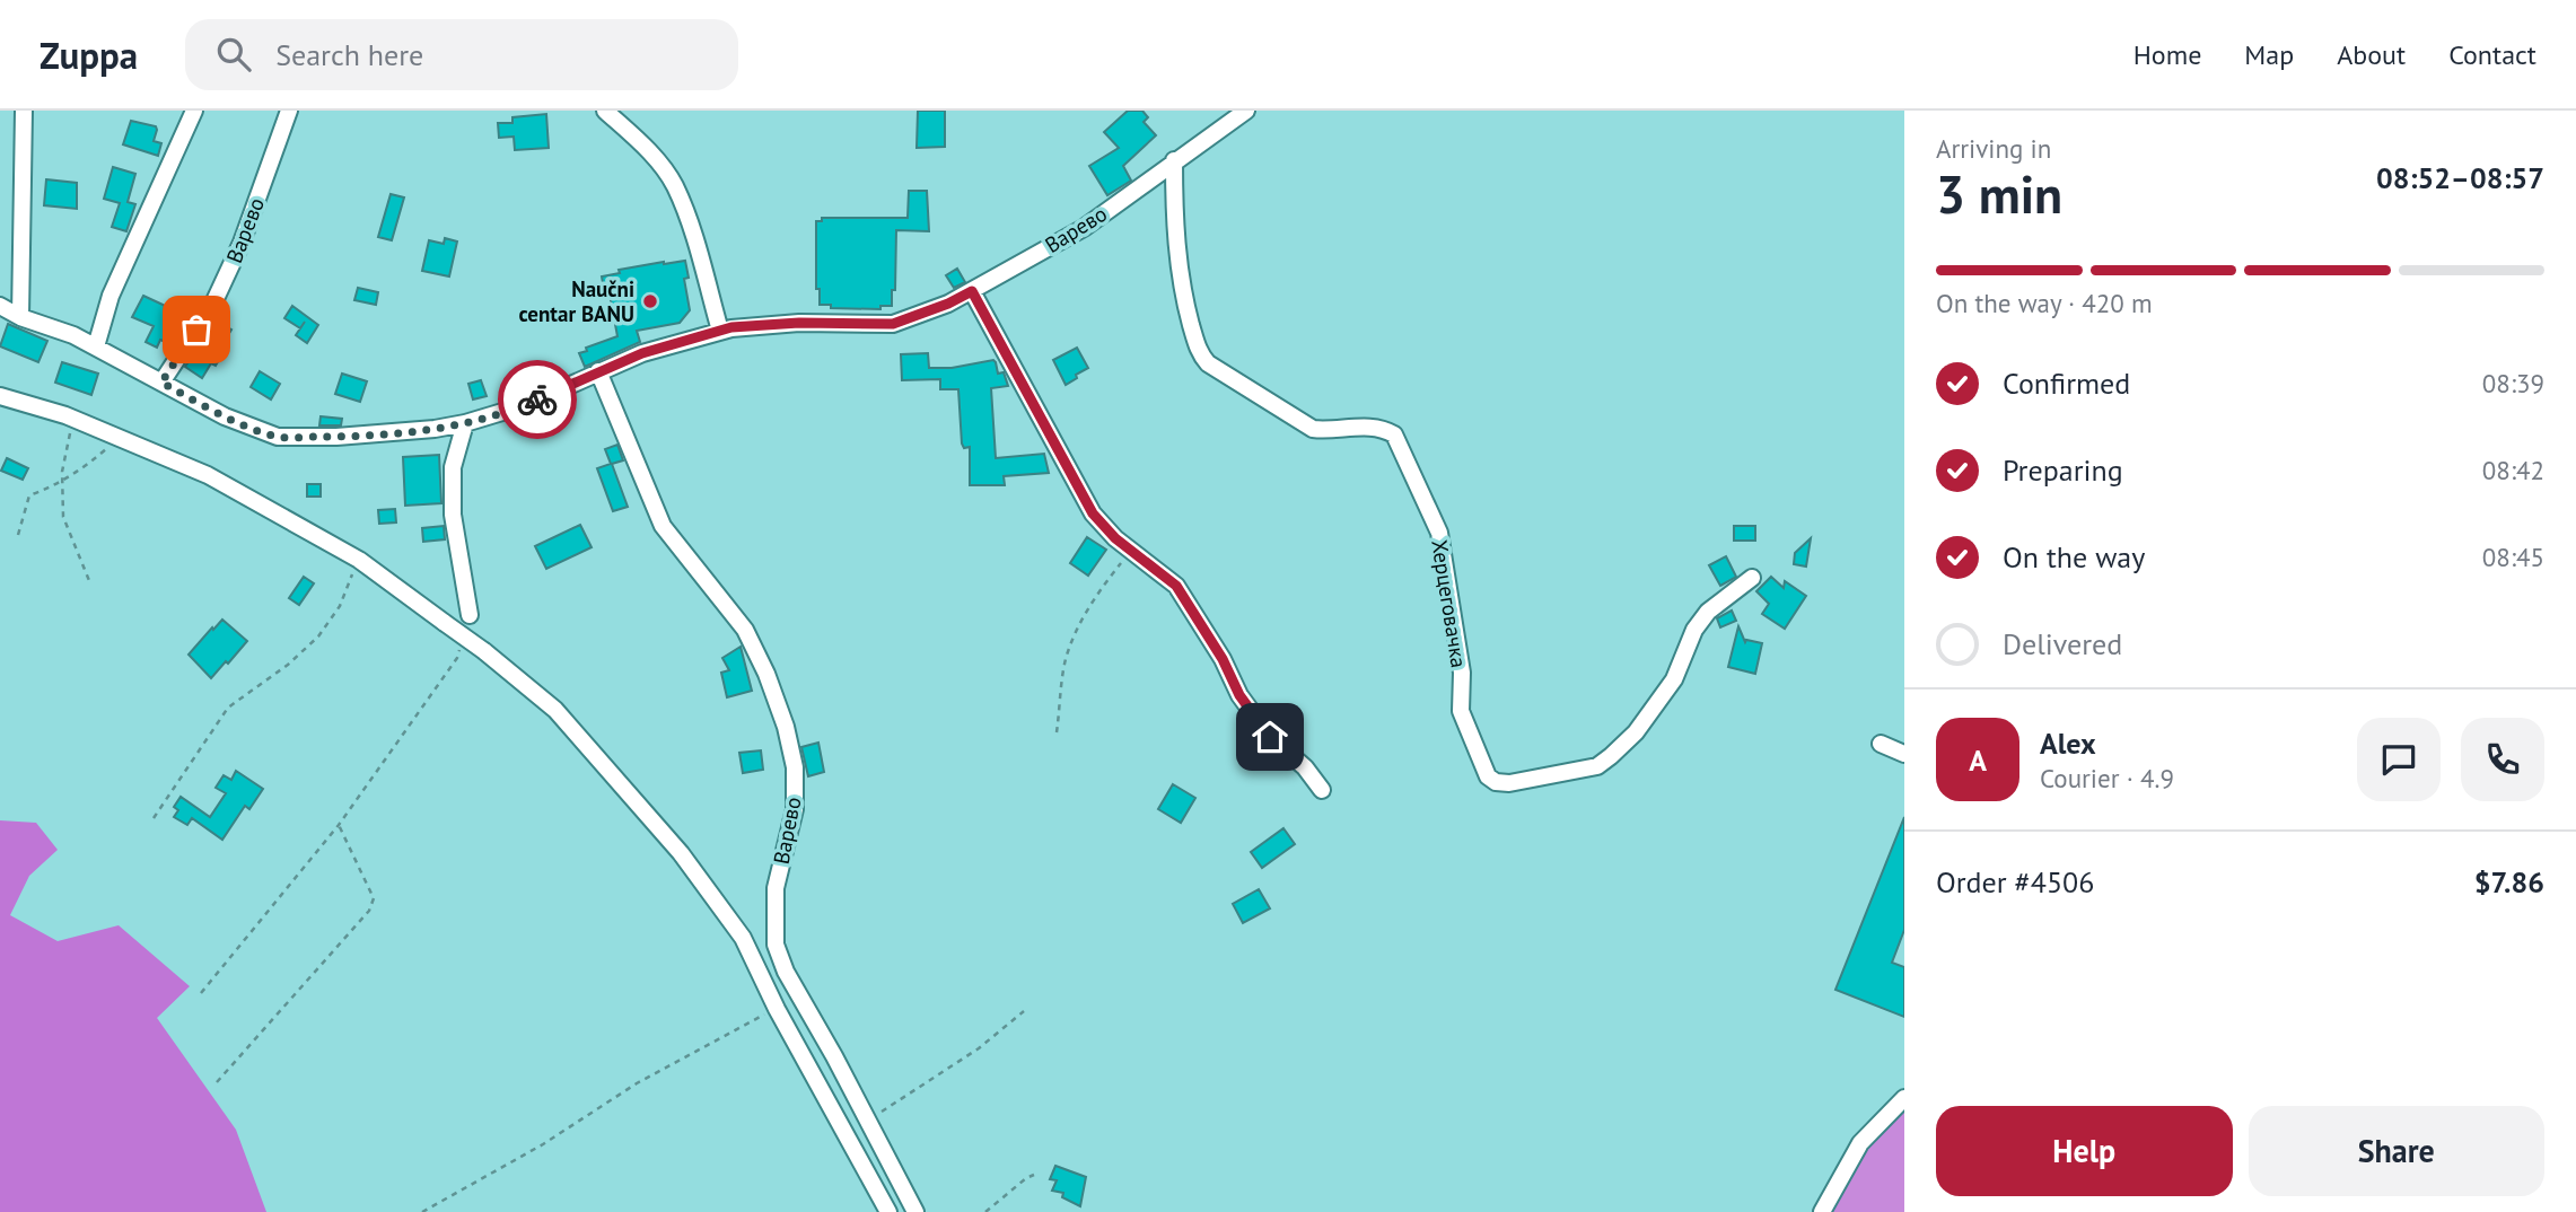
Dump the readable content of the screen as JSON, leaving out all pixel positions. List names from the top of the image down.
{
  "streets": {
    "street": ["Варево", "Херцеговачка"]
  },
  "crossings": [
    ["Варево", "Херцеговачка"]
  ],
  "places": ["Naučni centar BANU"],
  "page": {
    "header": "Zuppa",
    "search": "Search here",
    "nav": [
      "Home",
      "Map",
      "About",
      "Contact"
    ],
    "heading": ["3 min", "Arriving in", "08:52–08:57"],
    "panel": [
      "Alex",
      "Courier · 4.9",
      "Order #4506",
      "$7.86"
    ],
    "bar": "On the way · 420 m",
    "list": [
      ["Confirmed", "08:39"],
      ["Preparing", "08:42"],
      ["On the way", "08:45"],
      "Delivered"
    ],
    "round": "A",
    "buttons": ["Help", "Share"]
  }
}
